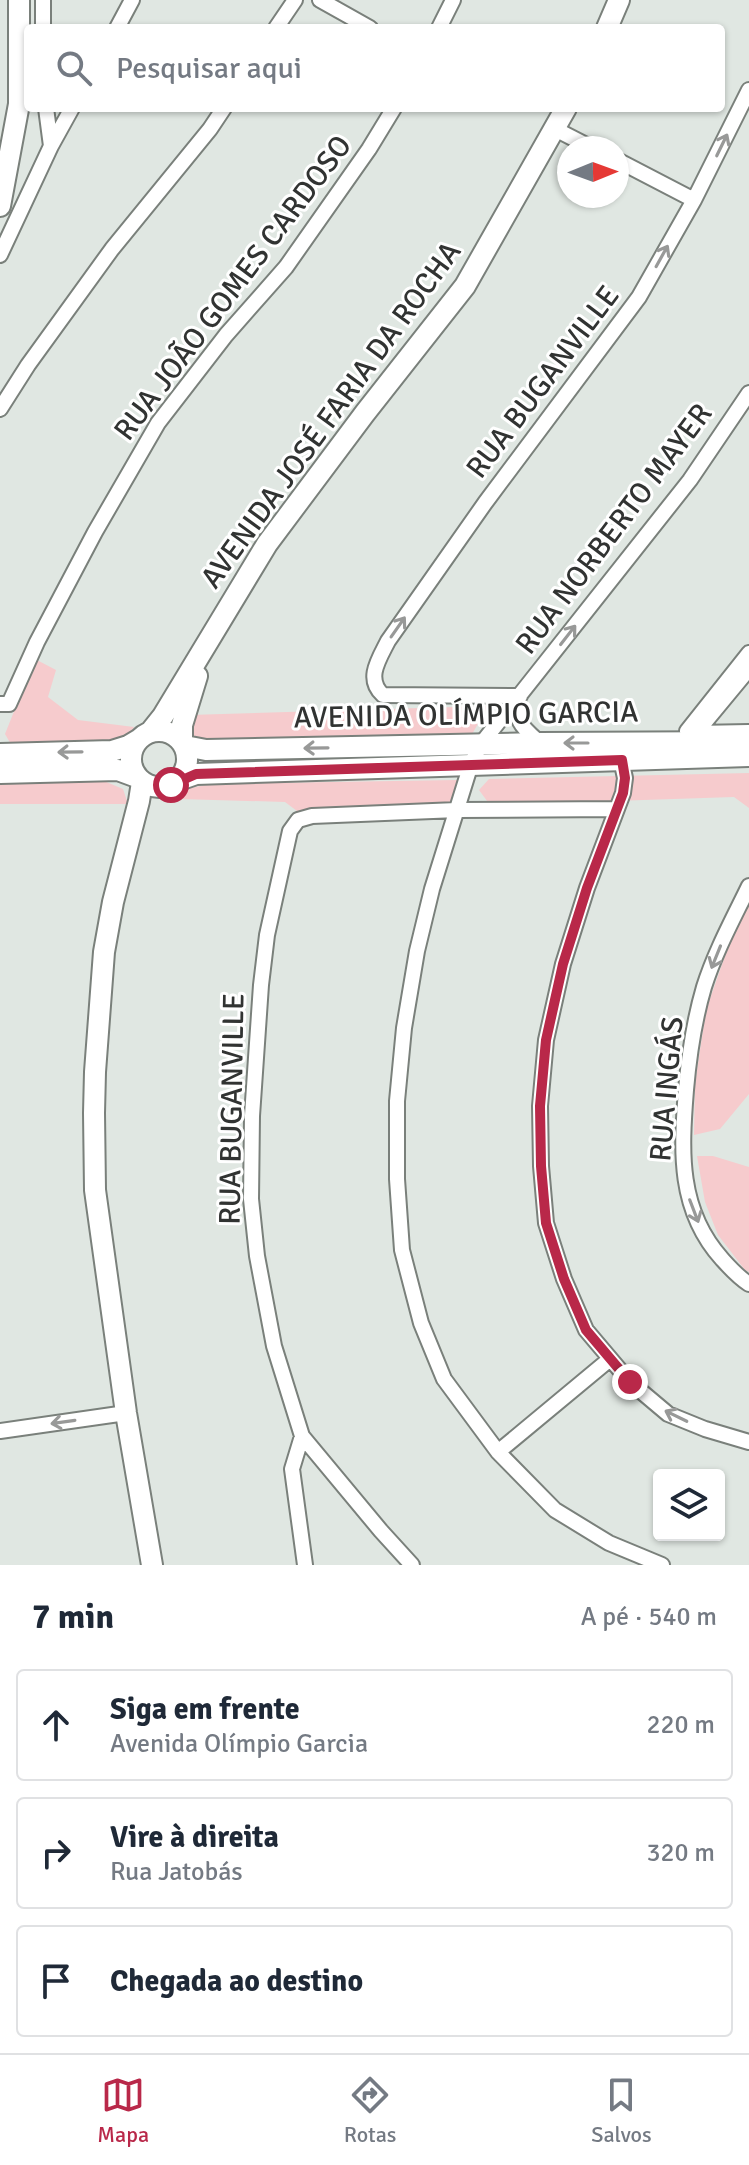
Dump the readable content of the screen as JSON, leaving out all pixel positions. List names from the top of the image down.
{
  "streets": {
    "street": [
      "RUA JOÃO GOMES CARDOSO",
      "RUA BUGANVILLE",
      "AVENIDA JOSÉ FARIA DA ROCHA",
      "RUA NORBERTO MAYER",
      "AVENIDA OLÍMPIO GARCIA",
      "RUA INGÁS"
    ]
  },
  "crossings": [
    ["RUA BUGANVILLE", "RUA NORBERTO MAYER"],
    ["AVENIDA JOSÉ FARIA DA ROCHA", "AVENIDA OLÍMPIO GARCIA"],
    ["RUA NORBERTO MAYER", "AVENIDA OLÍMPIO GARCIA"]
  ],
  "one_way": ["RUA INGÁS"],
  "north": "right",
  "page": {
    "search": "Pesquisar aqui",
    "heading": ["7 min", "A pé · 540 m"],
    "list": [
      ["Siga em frente", "Avenida Olímpio Garcia", "220 m"],
      ["Vire à direita", "Rua Jatobás", "320 m"],
      "Chegada ao destino"
    ],
    "nav": ["Mapa", "Rotas", "Salvos"]
  }
}
